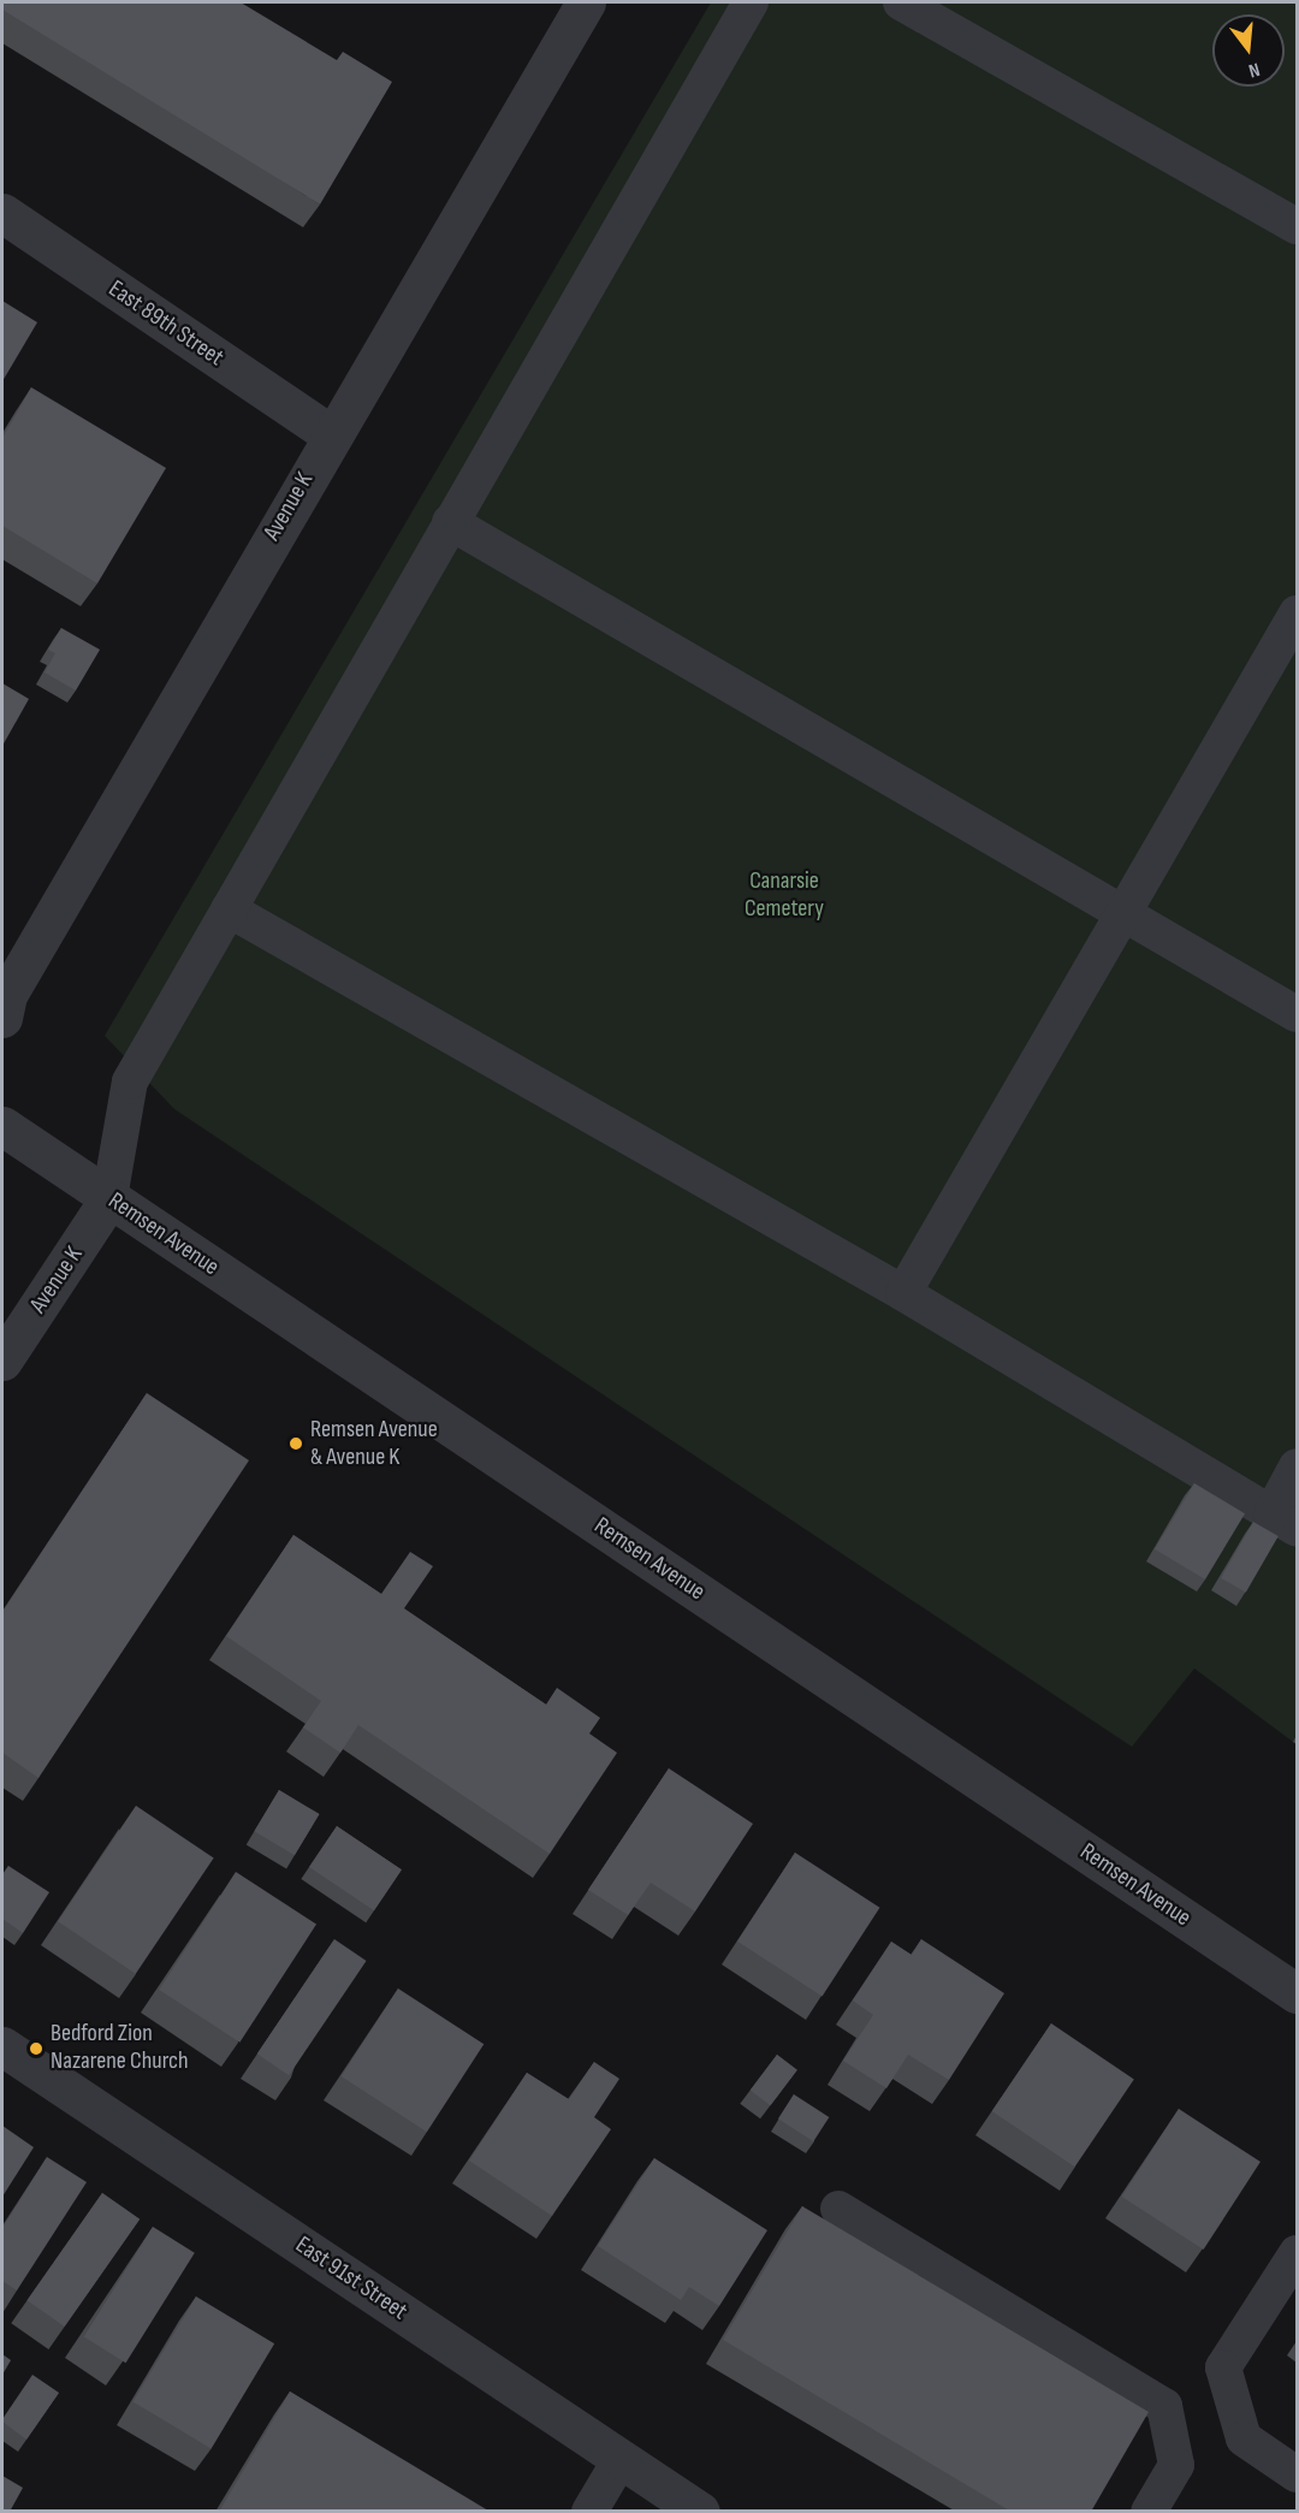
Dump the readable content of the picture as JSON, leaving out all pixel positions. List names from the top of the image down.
{
  "streets": {
    "street": [
      "East 89th Street",
      "Avenue K",
      "Remsen Avenue",
      "East 91st Street"
    ]
  },
  "crossings": [
    ["East 89th Street", "Avenue K"],
    ["Avenue K", "Remsen Avenue"]
  ],
  "parks": ["Canarsie Cemetery"],
  "places": ["Remsen Avenue & Avenue K", "Bedford Zion Nazarene Church"],
  "north": "bottom"
}
